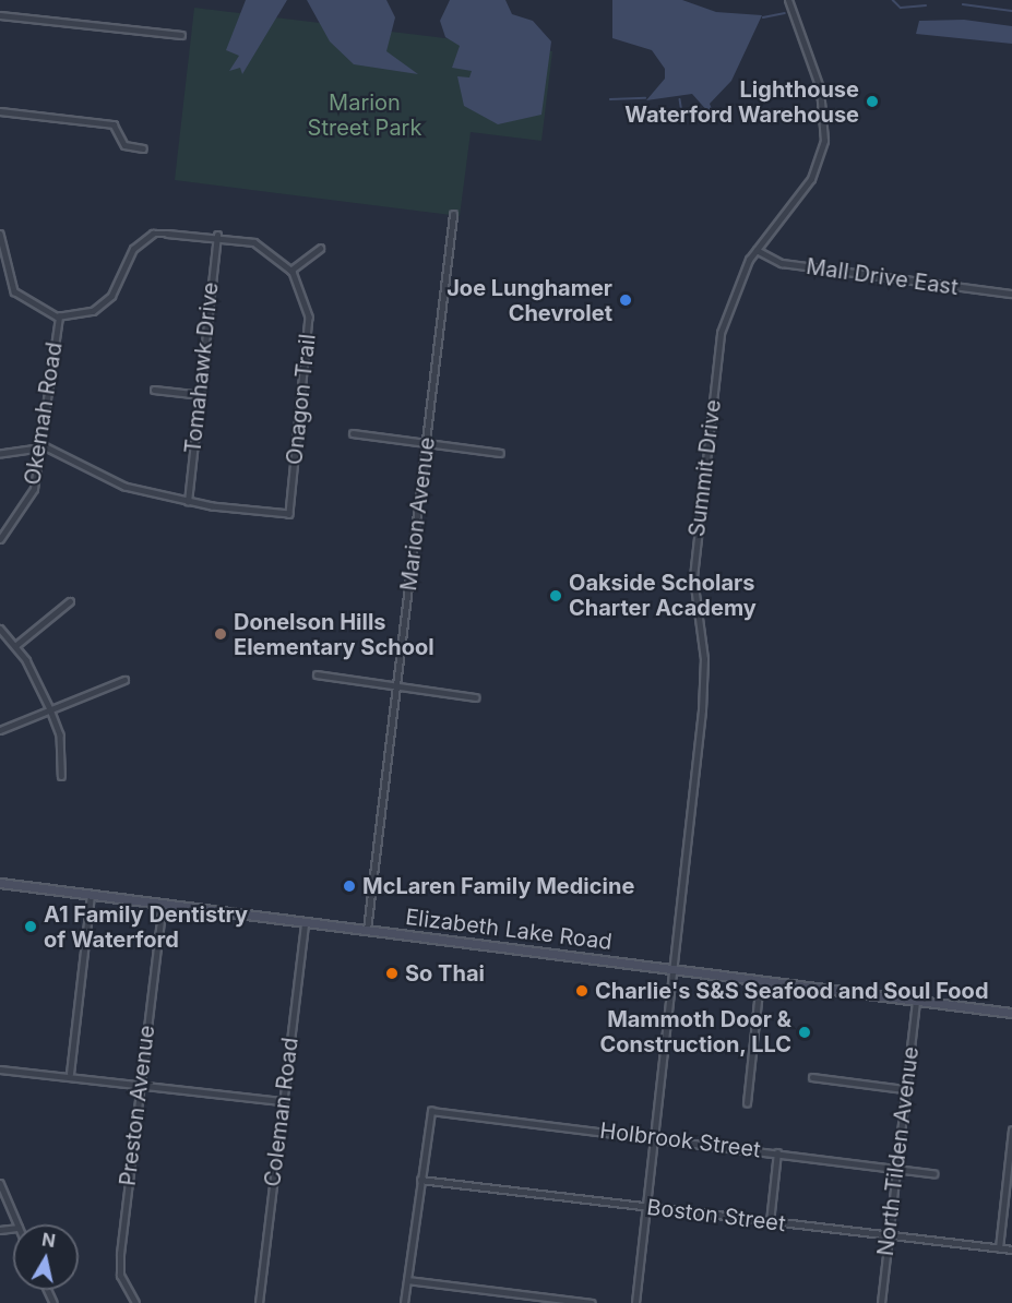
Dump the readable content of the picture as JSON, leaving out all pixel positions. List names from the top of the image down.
{
  "streets": {
    "main road": ["Elizabeth Lake Road"],
    "street": [
      "Mall Drive East",
      "Tomahawk Drive",
      "Onagon Trail",
      "Okemah Road",
      "Summit Drive",
      "Marion Avenue",
      "Preston Avenue",
      "Coleman Road",
      "Holbrook Street",
      "North Tilden Avenue",
      "Boston Street"
    ]
  },
  "crossings": [
    ["Mall Drive East", "Summit Drive"],
    ["Tomahawk Drive", "Onagon Trail"],
    ["Onagon Trail", "Okemah Road"],
    ["Summit Drive", "Elizabeth Lake Road"],
    ["Summit Drive", "Holbrook Street"],
    ["Summit Drive", "Boston Street"],
    ["Marion Avenue", "Elizabeth Lake Road"],
    ["Elizabeth Lake Road", "Preston Avenue"],
    ["Elizabeth Lake Road", "Coleman Road"],
    ["Elizabeth Lake Road", "North Tilden Avenue"],
    ["Holbrook Street", "North Tilden Avenue"],
    ["Holbrook Street", "Boston Street"],
    ["North Tilden Avenue", "Boston Street"]
  ],
  "parks": ["Marion Street Park"],
  "places": [
    "Lighthouse Waterford Warehouse",
    "Joe Lunghamer Chevrolet",
    "Oakside Scholars Charter Academy",
    "Donelson Hills Elementary School",
    "McLaren Family Medicine",
    "A1 Family Dentistry of Waterford",
    "So Thai",
    "Charlie's S&S Seafood and Soul Food",
    "Mammoth Door & Construction, LLC"
  ],
  "north": "top"
}
